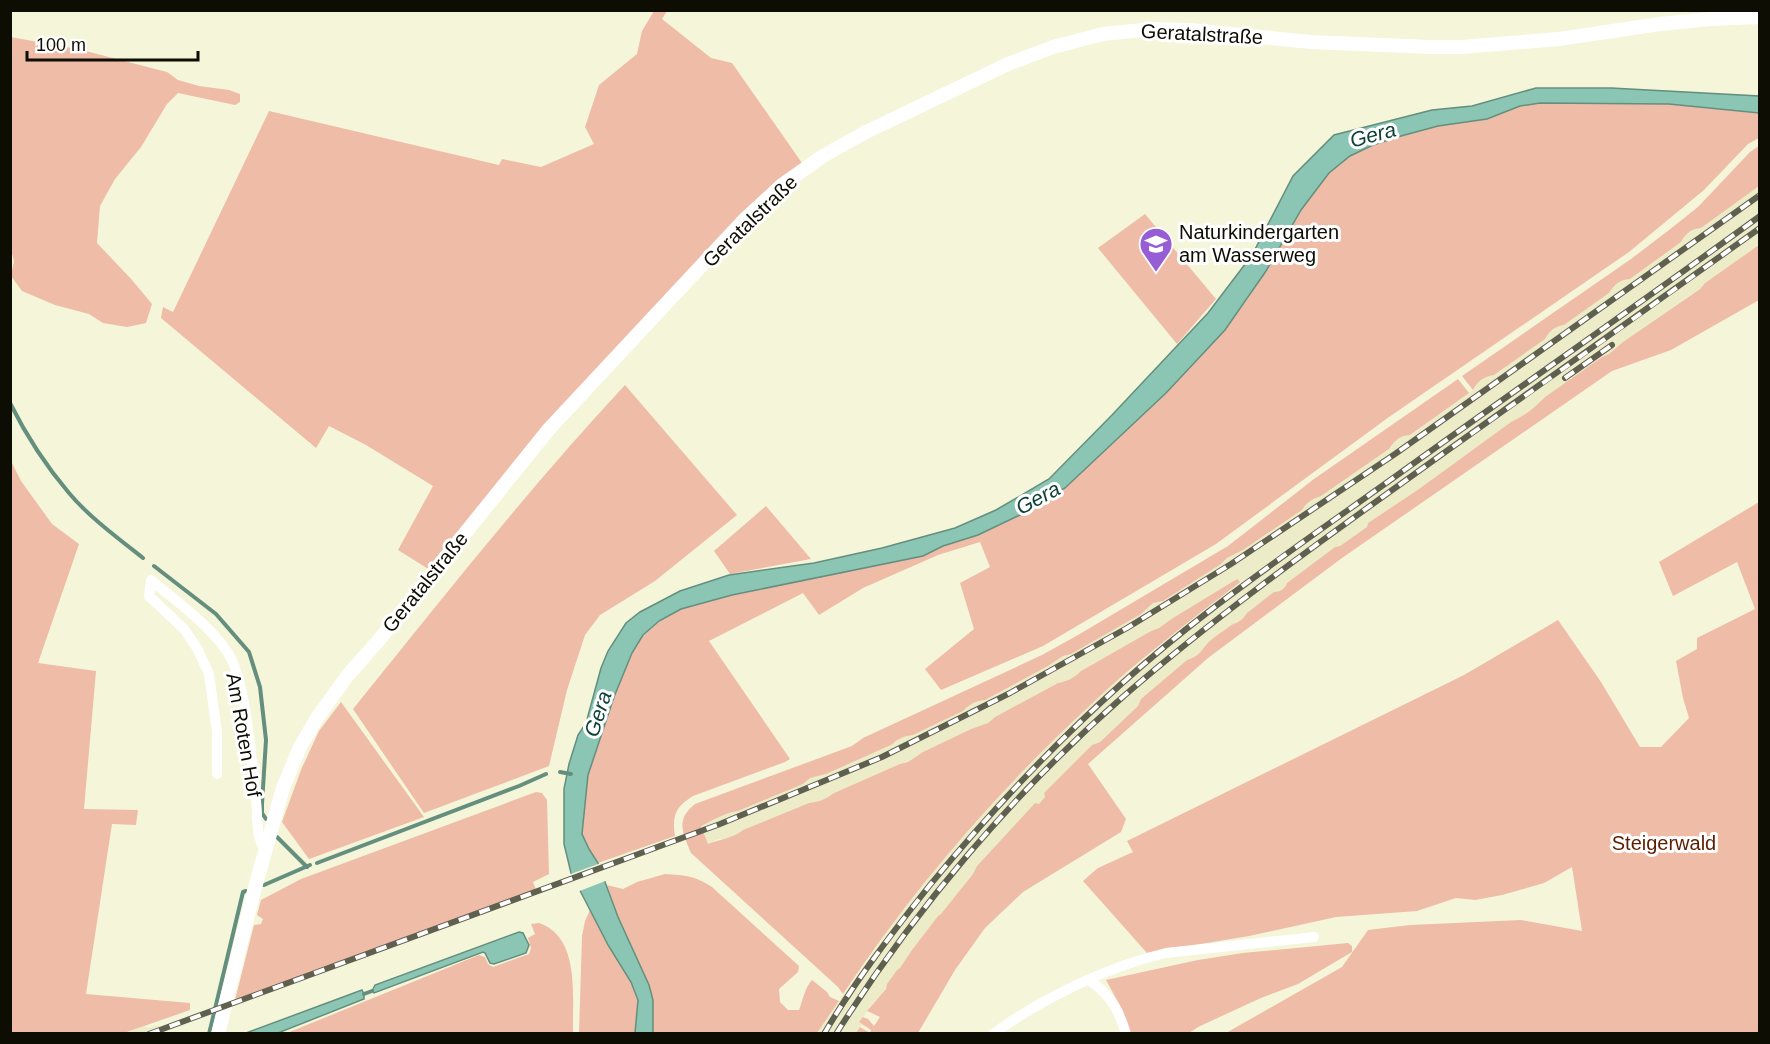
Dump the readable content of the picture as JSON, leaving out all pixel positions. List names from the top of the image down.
{
  "streets": {
    "street": ["Geratalstraße", "Am Roten Hof"]
  },
  "crossings": [
    ["Geratalstraße", "Am Roten Hof"]
  ],
  "water": ["Gera"],
  "parks": ["Steigerwald"],
  "places": {
    "school or university": ["Naturkindergarten am Wasserweg"]
  },
  "scale_bar": "100 m"
}
